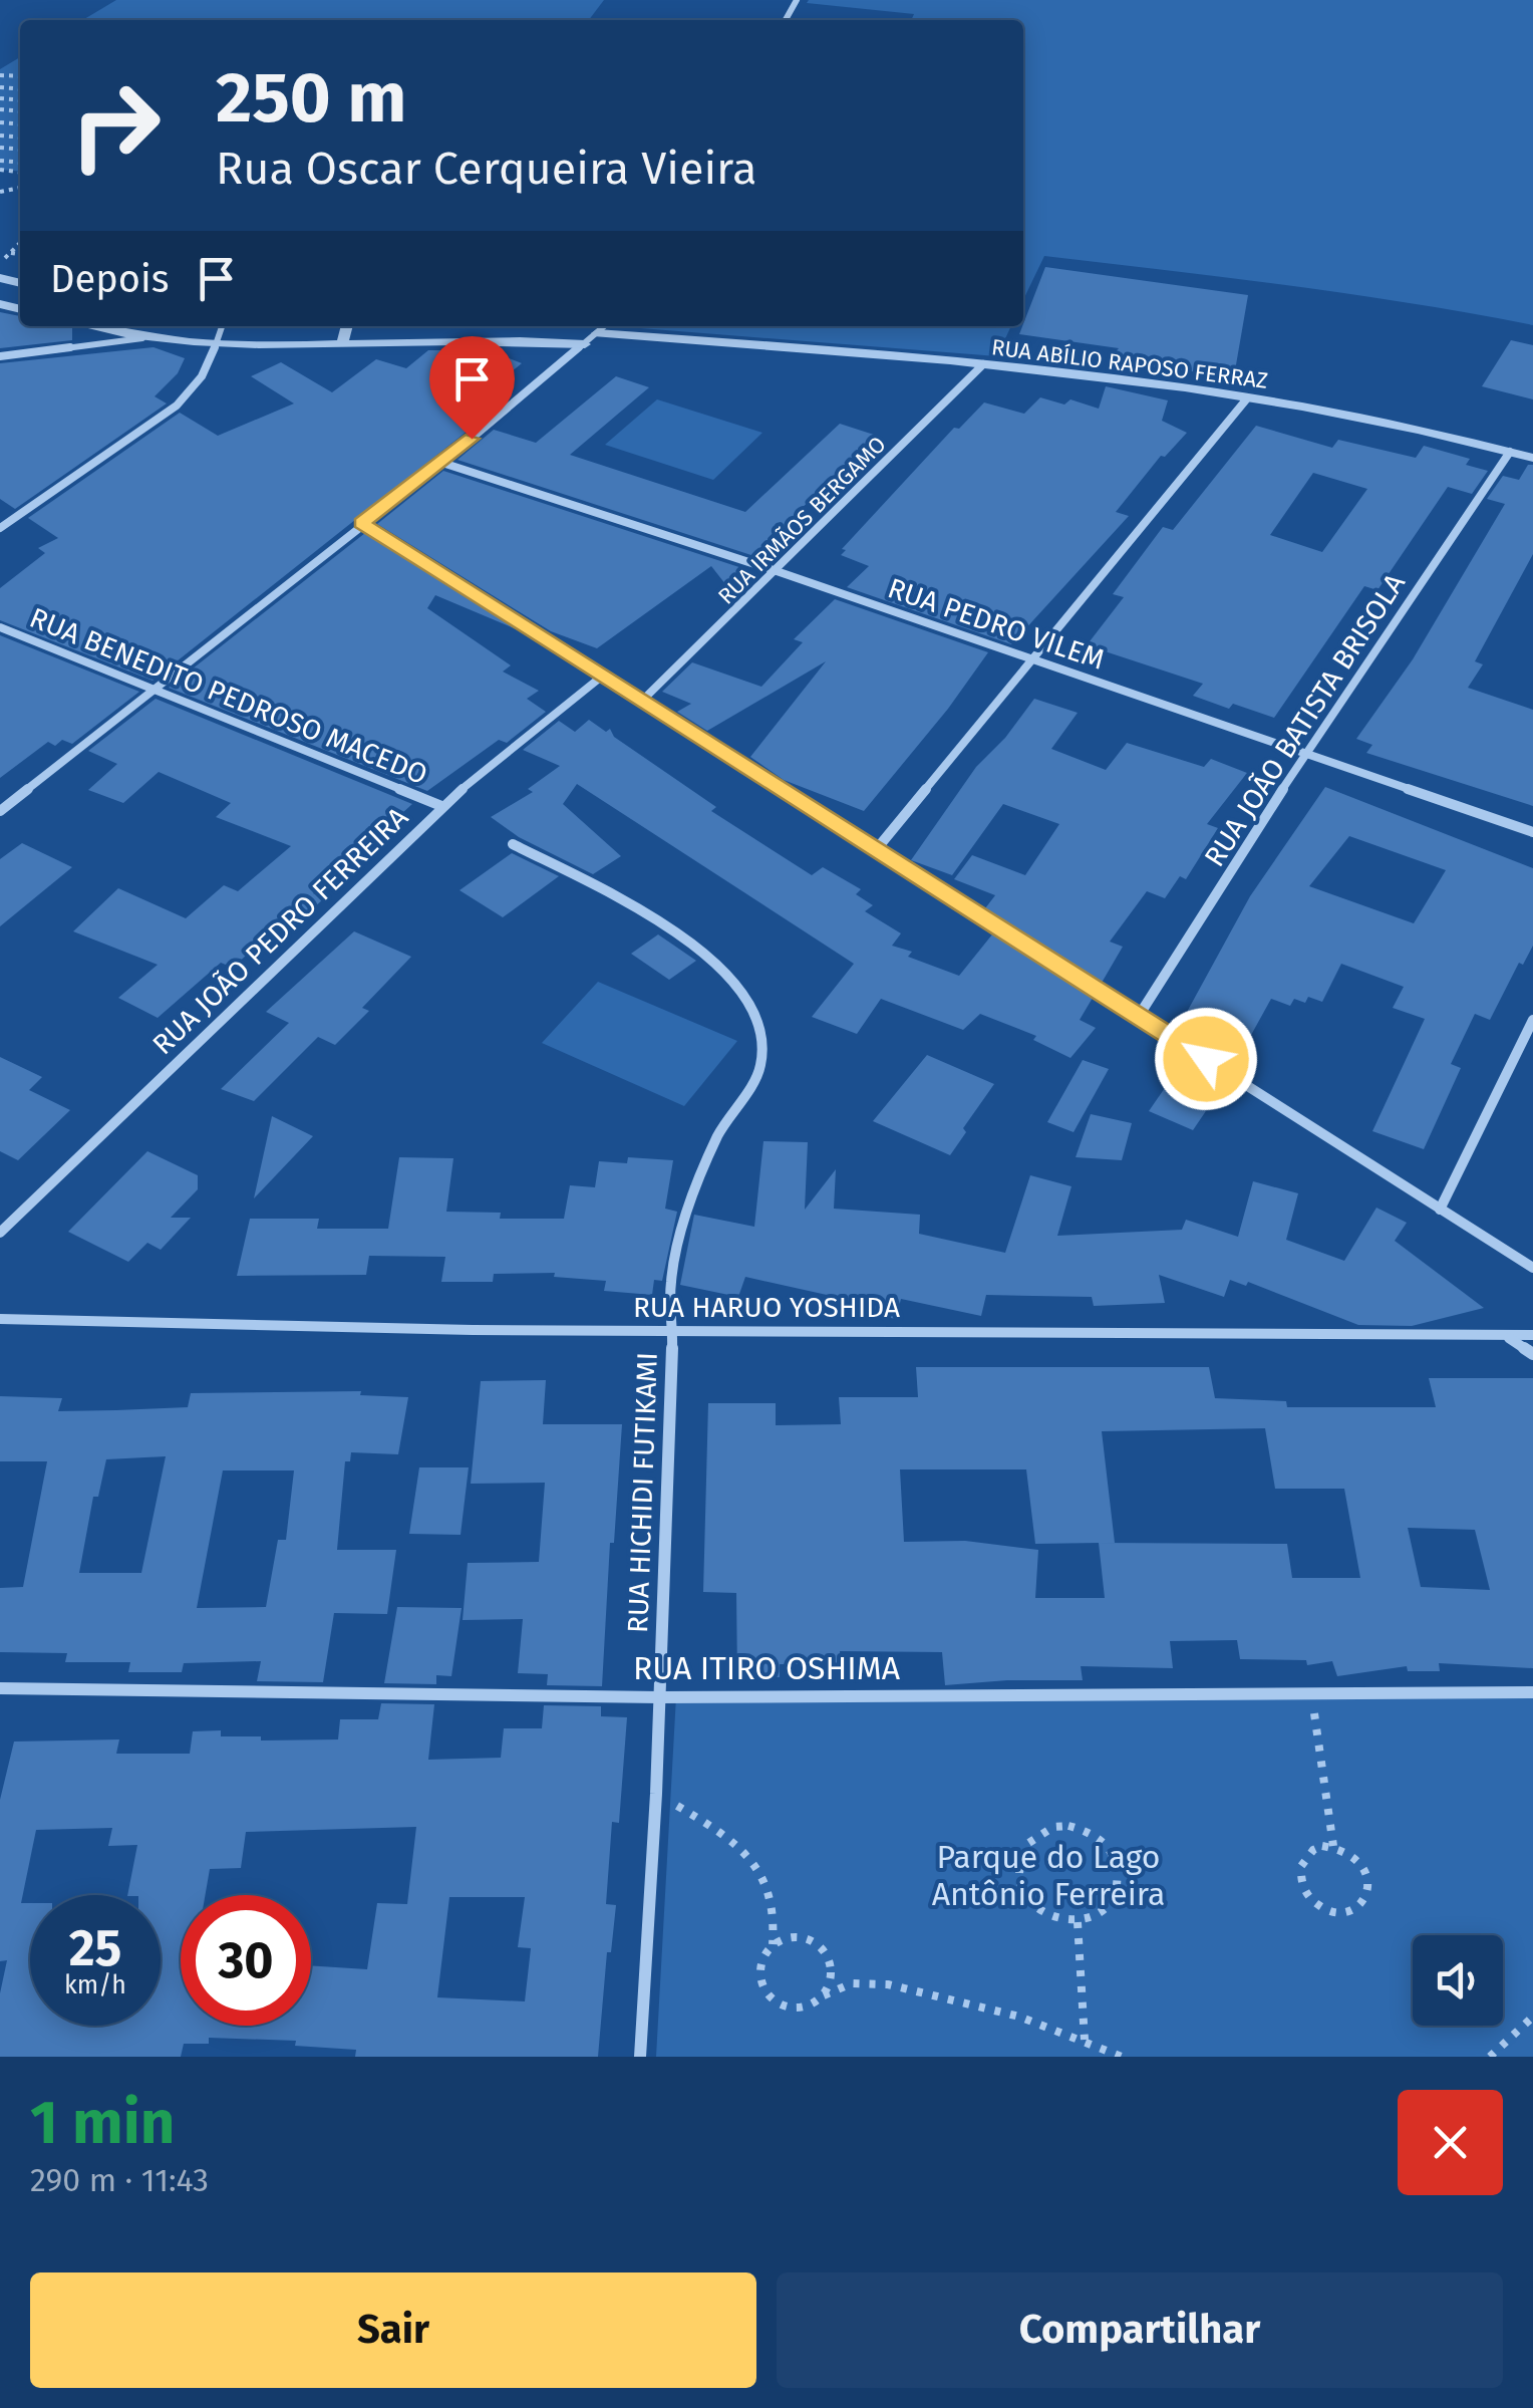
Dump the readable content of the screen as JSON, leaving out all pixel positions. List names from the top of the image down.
{
  "streets": {
    "street": [
      "RUA ABÍLIO RAPOSO FERRAZ",
      "RUA IRMÃOS BERGAMO",
      "RUA PEDRO VILEM",
      "RUA BENEDITO PEDROSO MACEDO",
      "RUA JOÃO BATISTA BRISOLA",
      "RUA JOÃO PEDRO FERREIRA",
      "RUA HARUO YOSHIDA",
      "RUA HICHIDI FUTIKAMI",
      "RUA ITIRO OSHIMA"
    ]
  },
  "crossings": [
    ["RUA ABÍLIO RAPOSO FERRAZ", "RUA IRMÃOS BERGAMO"],
    ["RUA ABÍLIO RAPOSO FERRAZ", "RUA JOÃO BATISTA BRISOLA"],
    ["RUA IRMÃOS BERGAMO", "RUA PEDRO VILEM"],
    ["RUA PEDRO VILEM", "RUA JOÃO BATISTA BRISOLA"],
    ["RUA BENEDITO PEDROSO MACEDO", "RUA JOÃO PEDRO FERREIRA"],
    ["RUA HARUO YOSHIDA", "RUA HICHIDI FUTIKAMI"],
    ["RUA HICHIDI FUTIKAMI", "RUA ITIRO OSHIMA"]
  ],
  "parks": ["Parque do Lago Antônio Ferreira"],
  "page": {
    "turn": ["250 m", "Rua Oscar Cerqueira Vieira"],
    "then": "Depois",
    "speed": "25 km/h",
    "limit": "30",
    "heading": ["1 min", "290 m · 11:43"],
    "buttons": ["Sair", "Compartilhar"]
  }
}
